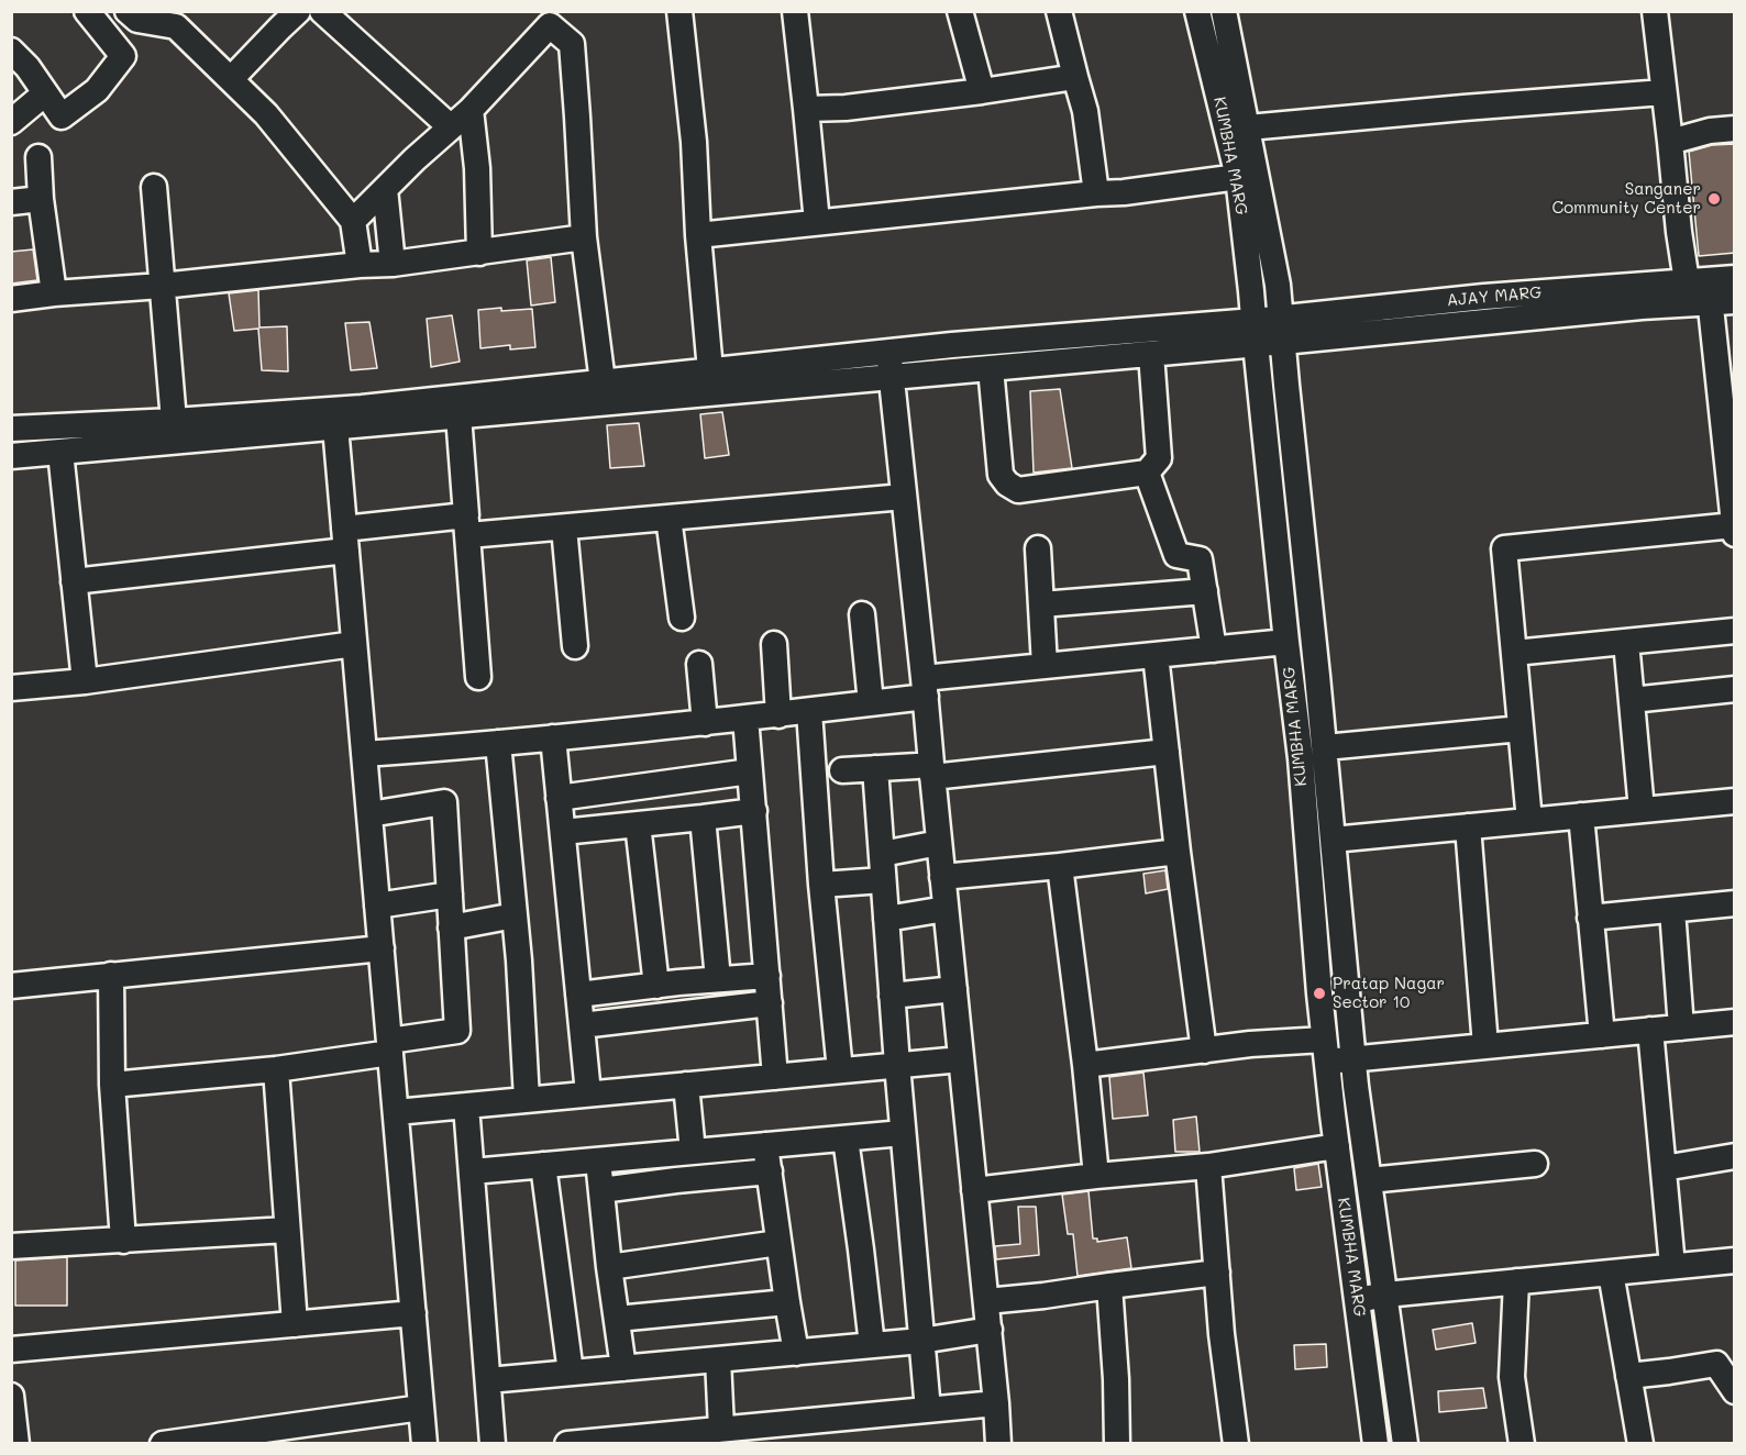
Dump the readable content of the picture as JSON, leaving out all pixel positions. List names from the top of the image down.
{
  "streets": {
    "street": ["KUMBHA MARG", "AJAY MARG"]
  },
  "crossings": [
    ["KUMBHA MARG", "AJAY MARG"]
  ],
  "places": ["Sanganer Community Center", "Pratap Nagar Sector 10"]
}
